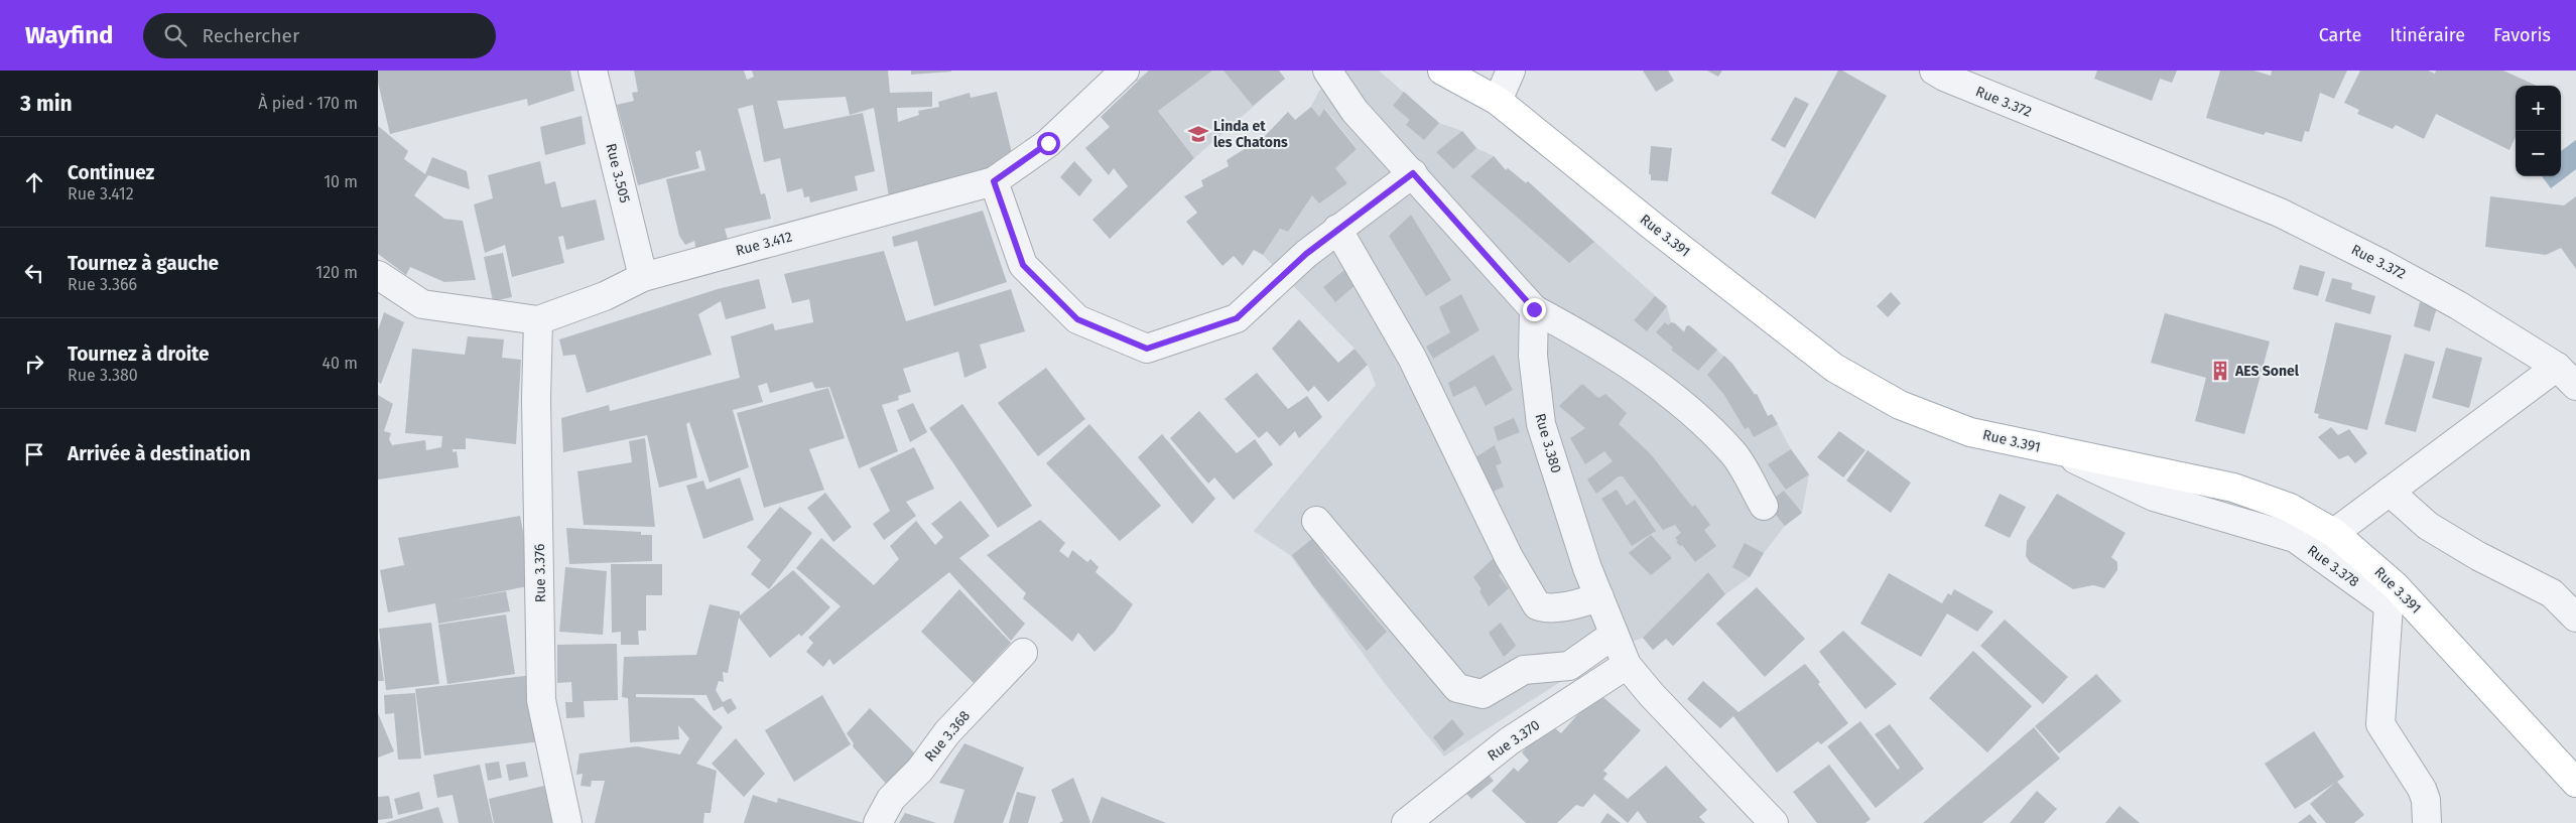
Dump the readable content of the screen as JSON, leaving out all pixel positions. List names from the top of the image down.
{
  "streets": {
    "main road": ["Rue 3.391"],
    "street": [
      "Rue 3.372",
      "Rue 3.505",
      "Rue 3.412",
      "Rue 3.380",
      "Rue 3.378",
      "Rue 3.376",
      "Rue 3.368",
      "Rue 3.370"
    ]
  },
  "crossings": [
    ["Rue 3.505", "Rue 3.412"],
    ["Rue 3.391", "Rue 3.378"],
    ["Rue 3.412", "Rue 3.376"],
    ["Rue 3.380", "Rue 3.370"]
  ],
  "places": {
    "school or university": ["Linda et les Chatons"],
    "building": ["AES Sonel"]
  },
  "page": {
    "header": "Wayfind",
    "search": "Rechercher",
    "nav": ["Carte", "Itinéraire", "Favoris"],
    "heading": ["3 min", "À pied · 170 m"],
    "map_buttons": ["+", "−"],
    "list": [
      ["Continuez", "Rue 3.412", "10 m"],
      ["Tournez à gauche", "Rue 3.366", "120 m"],
      ["Tournez à droite", "Rue 3.380", "40 m"],
      "Arrivée à destination"
    ]
  }
}
